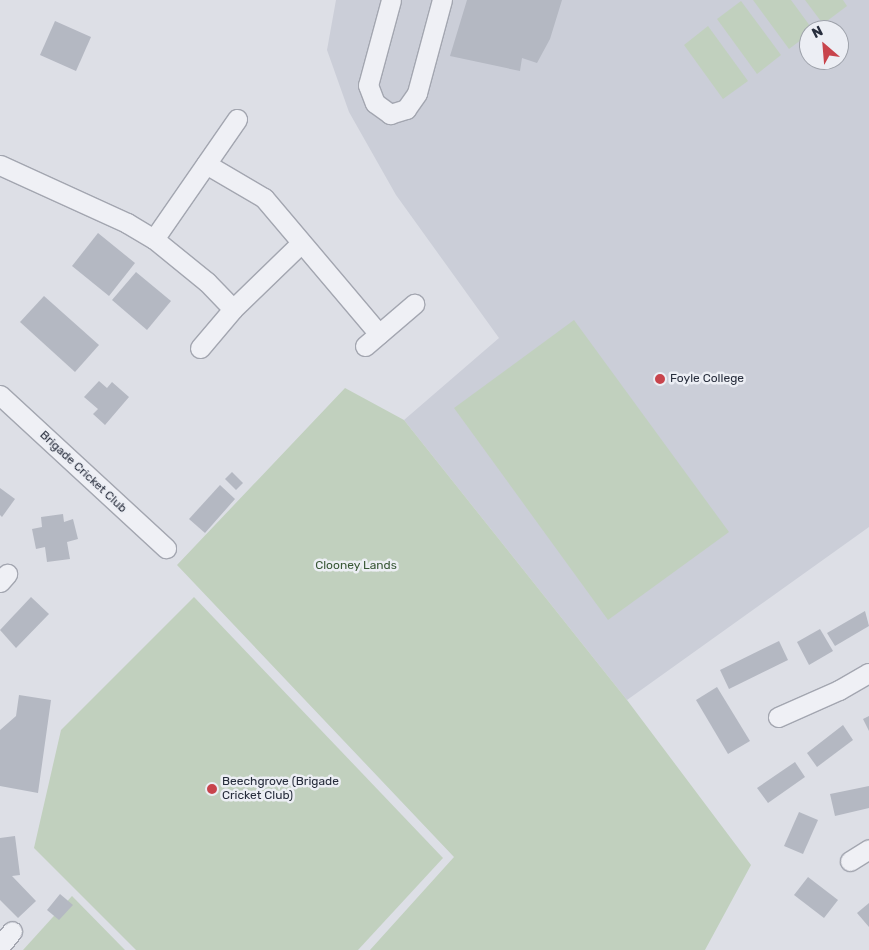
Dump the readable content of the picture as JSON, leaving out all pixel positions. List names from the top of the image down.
{
  "streets": {
    "street": ["Brigade Cricket Club"]
  },
  "parks": ["Clooney Lands"],
  "places": ["Foyle College", "Beechgrove (Brigade Cricket Club)"],
  "north": "top left"
}
